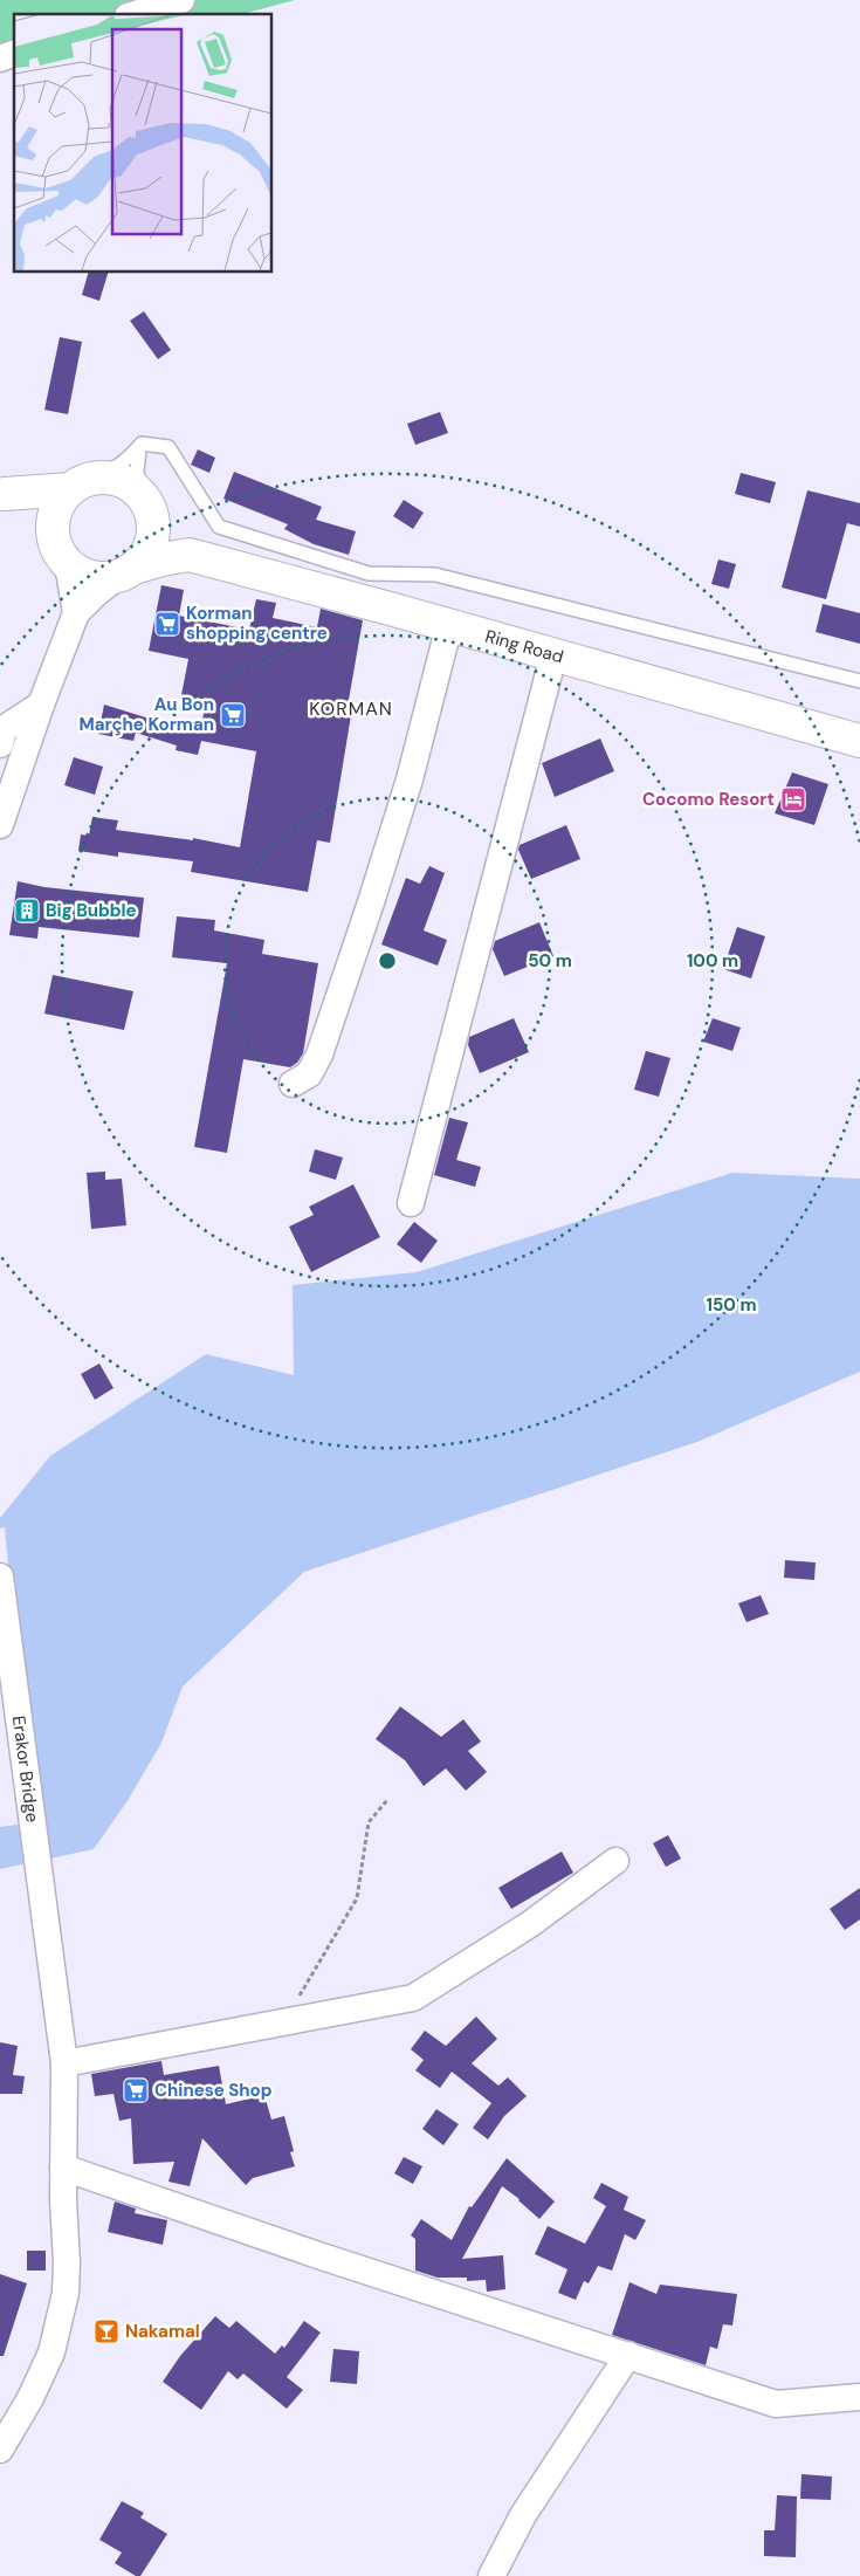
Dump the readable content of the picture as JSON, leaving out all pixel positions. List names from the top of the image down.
{
  "streets": {
    "main road": ["Ring Road"],
    "street": ["Erakor Bridge"]
  },
  "districts": ["KORMAN"],
  "places": {
    "supermarket": ["Korman shopping centre", "Au Bon Marçhe Korman", "Chinese Shop"],
    "hotel": ["Cocomo Resort"],
    "building": ["Big Bubble"],
    "bar": ["Nakamal"]
  },
  "rings": ["50 m", "100 m", "150 m"]
}
